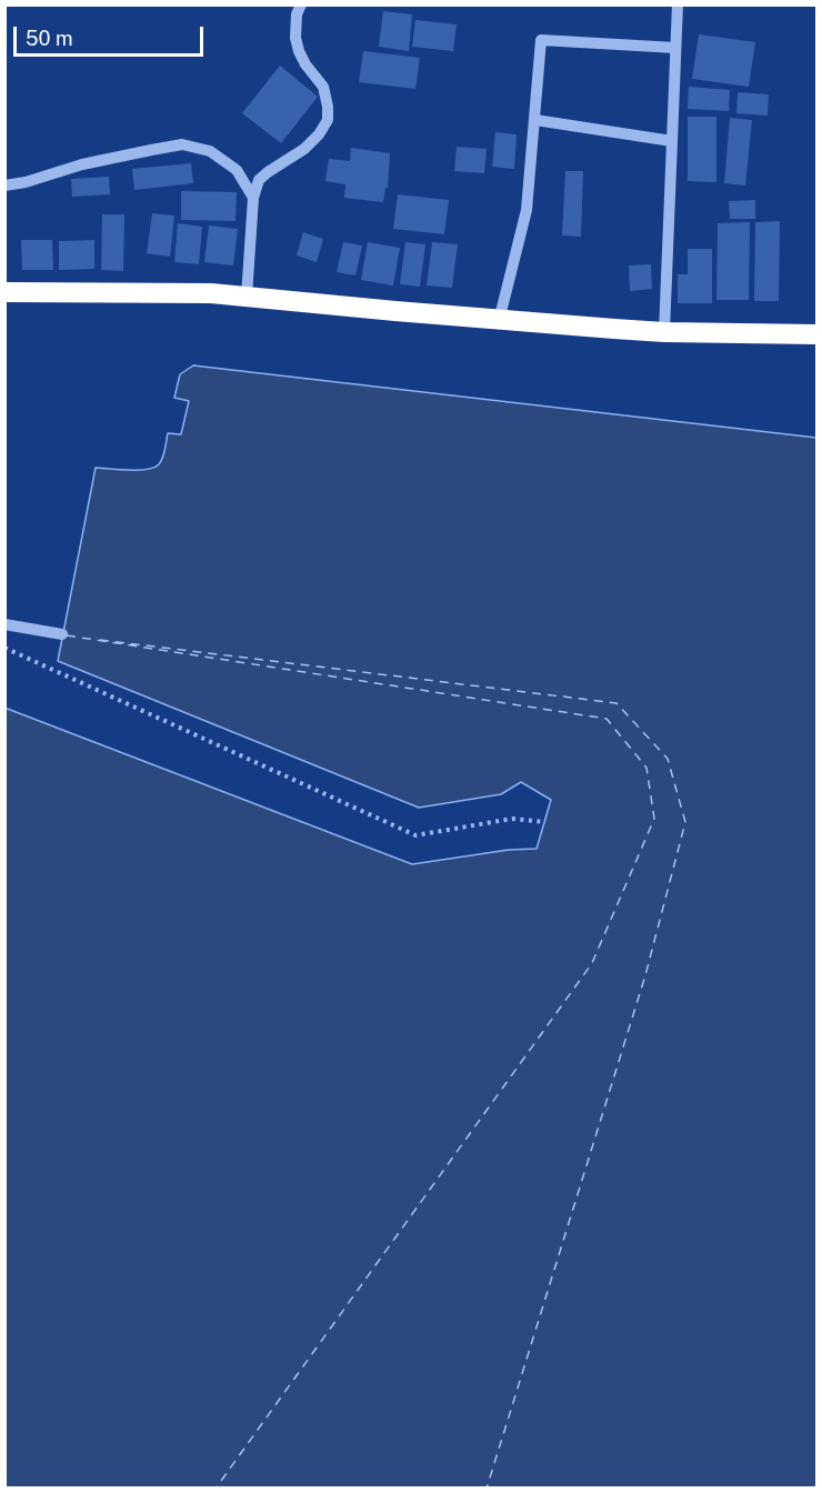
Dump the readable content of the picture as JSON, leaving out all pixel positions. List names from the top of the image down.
{
  "scale_bar": "50 m"
}
